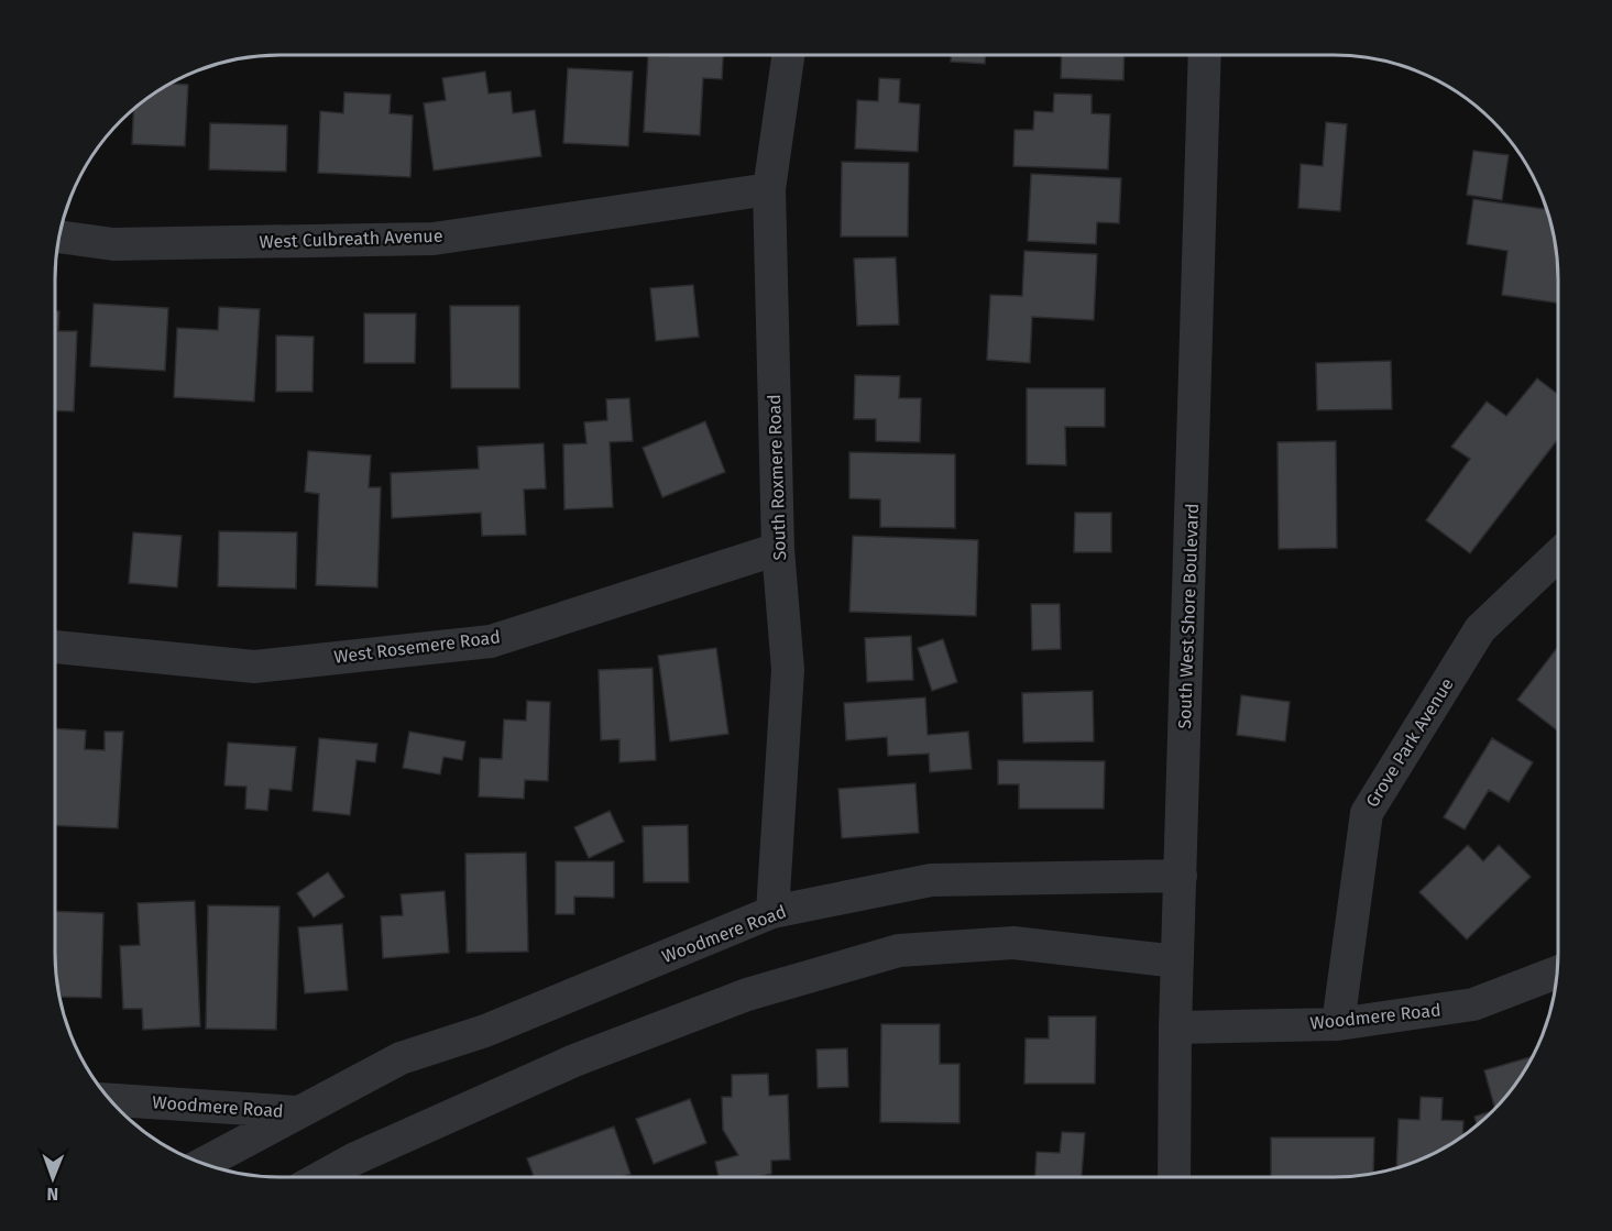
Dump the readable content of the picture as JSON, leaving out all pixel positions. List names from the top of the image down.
{
  "streets": {
    "street": [
      "West Culbreath Avenue",
      "South Roxmere Road",
      "South West Shore Boulevard",
      "West Rosemere Road",
      "Grove Park Avenue",
      "Woodmere Road"
    ]
  },
  "crossings": [
    ["West Culbreath Avenue", "South Roxmere Road"],
    ["South Roxmere Road", "West Rosemere Road"],
    ["South Roxmere Road", "Woodmere Road"],
    ["South West Shore Boulevard", "Woodmere Road"],
    ["Grove Park Avenue", "Woodmere Road"]
  ],
  "north": "bottom"
}
